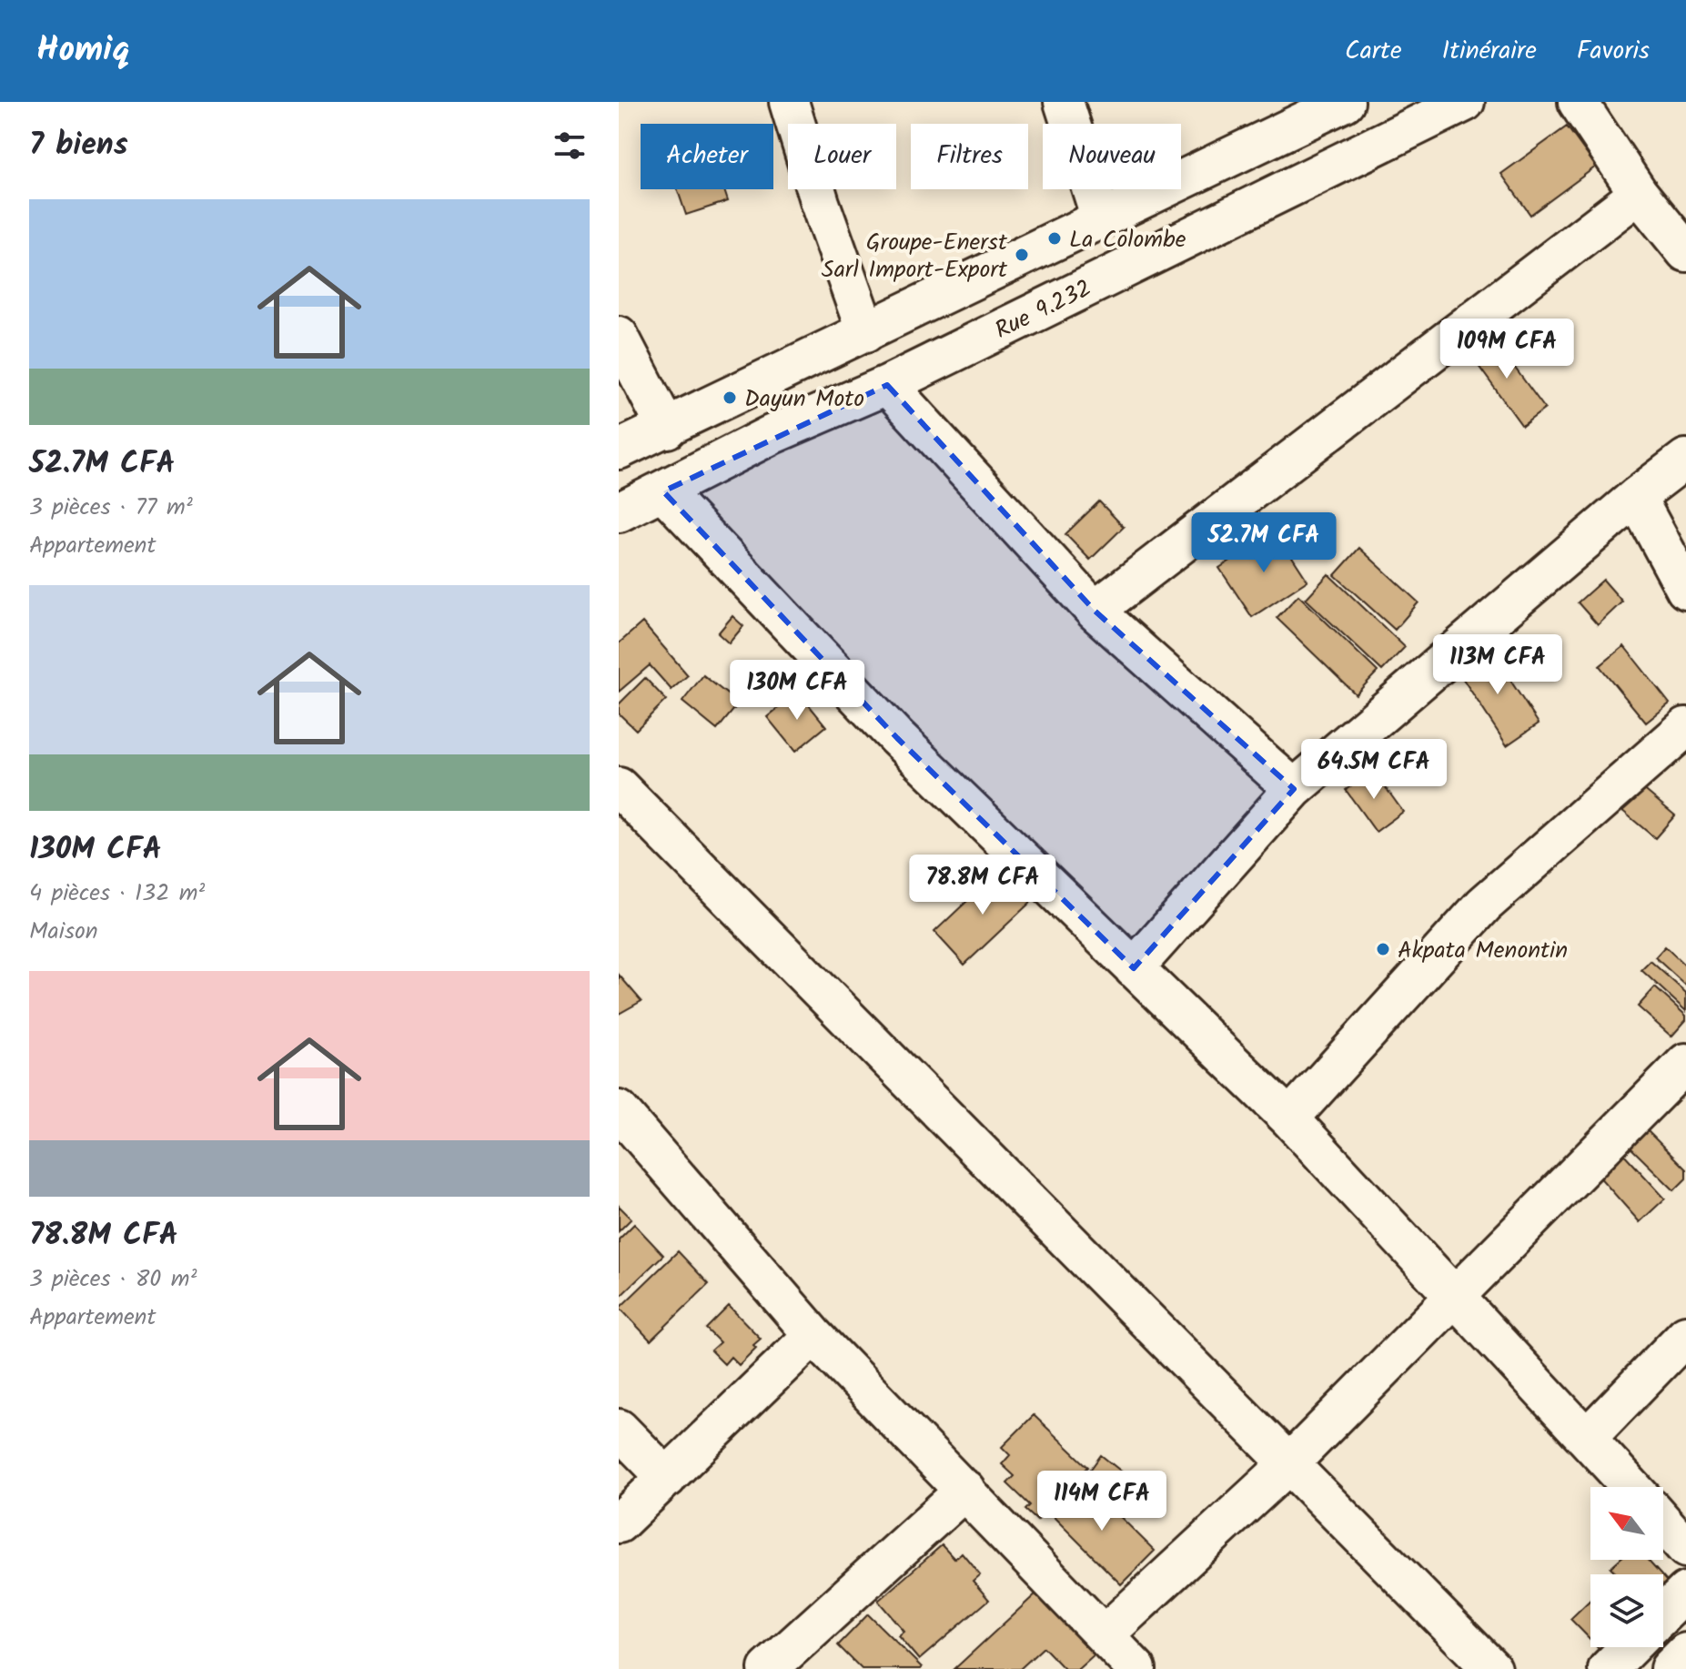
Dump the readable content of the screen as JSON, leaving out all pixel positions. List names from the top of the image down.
{
  "streets": {
    "street": ["Rue 9.232"]
  },
  "places": [
    "La Colombe",
    "Groupe-Enerst Sarl Import-Export",
    "Dayun Moto",
    "Akpata Menontin"
  ],
  "north": "top left",
  "page": {
    "header": "Homiq",
    "nav": ["Carte", "Itinéraire", "Favoris"],
    "heading": "7 biens",
    "chip": [
      "Acheter",
      "Louer",
      "Filtres",
      "Nouveau"
    ],
    "list": [
      {
        "name": "52.7M CFA",
        "note": "3 pièces · 77 m² · Appartement"
      },
      {
        "name": "130M CFA",
        "note": "4 pièces · 132 m² · Maison"
      },
      {
        "name": "78.8M CFA",
        "note": "3 pièces · 80 m² · Appartement"
      }
    ],
    "price": [
      "109M CFA",
      "52.7M CFA",
      "113M CFA",
      "130M CFA",
      "64.5M CFA",
      "78.8M CFA",
      "114M CFA"
    ]
  }
}
